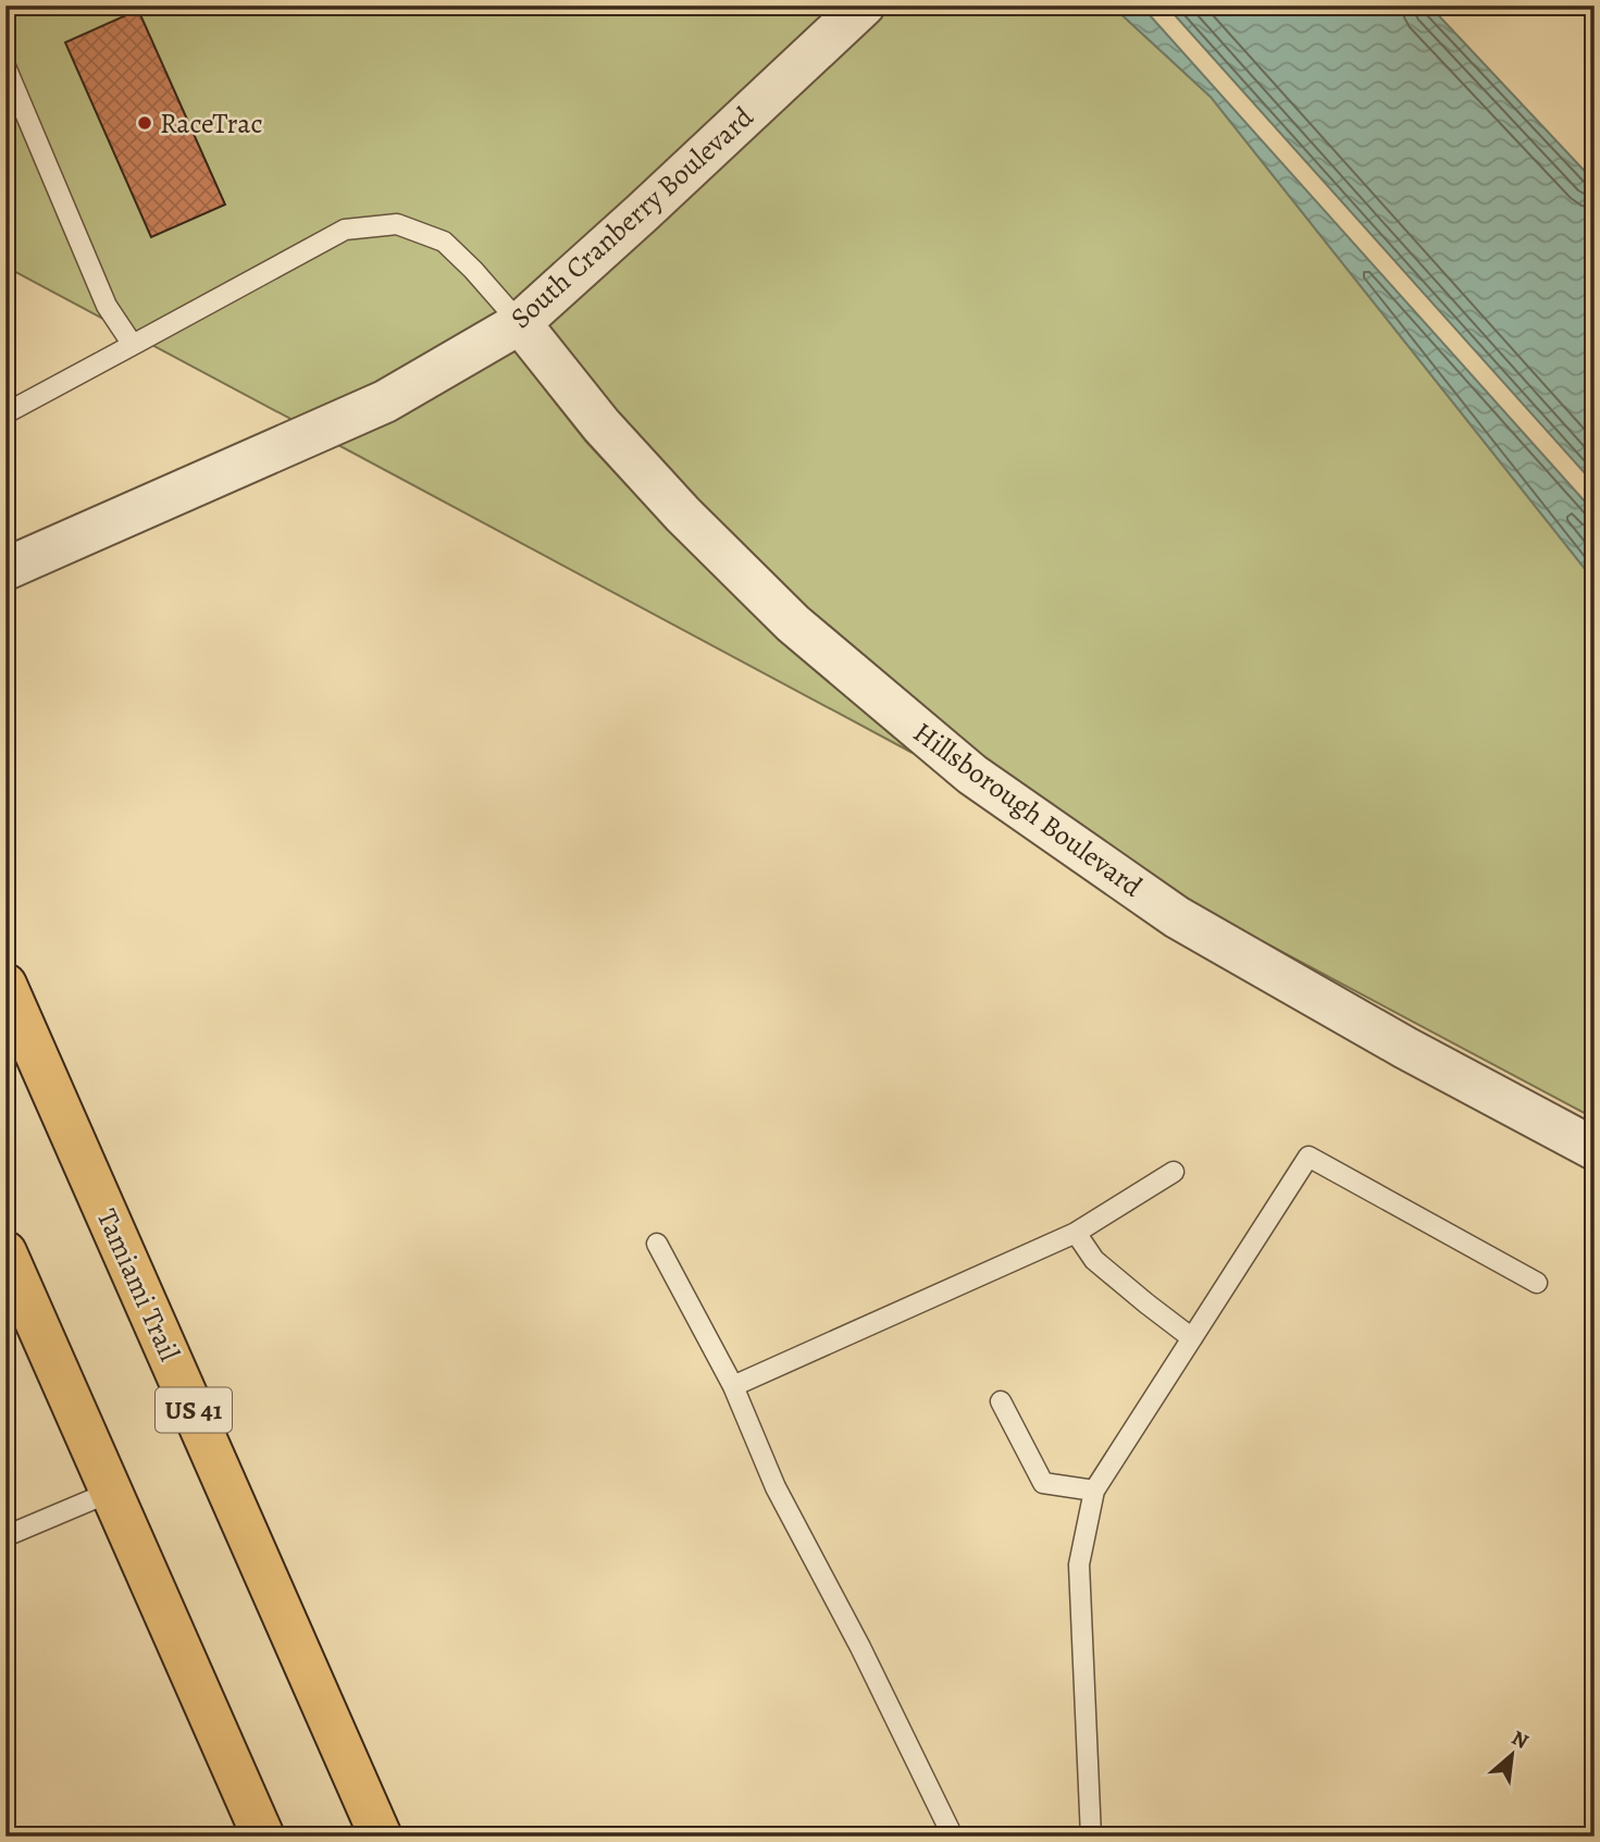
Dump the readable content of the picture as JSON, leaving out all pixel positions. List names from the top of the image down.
{
  "streets": {
    "main road": ["Tamiami Trail", "US 41"],
    "street": ["South Cranberry Boulevard", "Hillsborough Boulevard"]
  },
  "crossings": [
    ["South Cranberry Boulevard", "Hillsborough Boulevard"]
  ],
  "places": ["RaceTrac"],
  "north": "top right"
}
